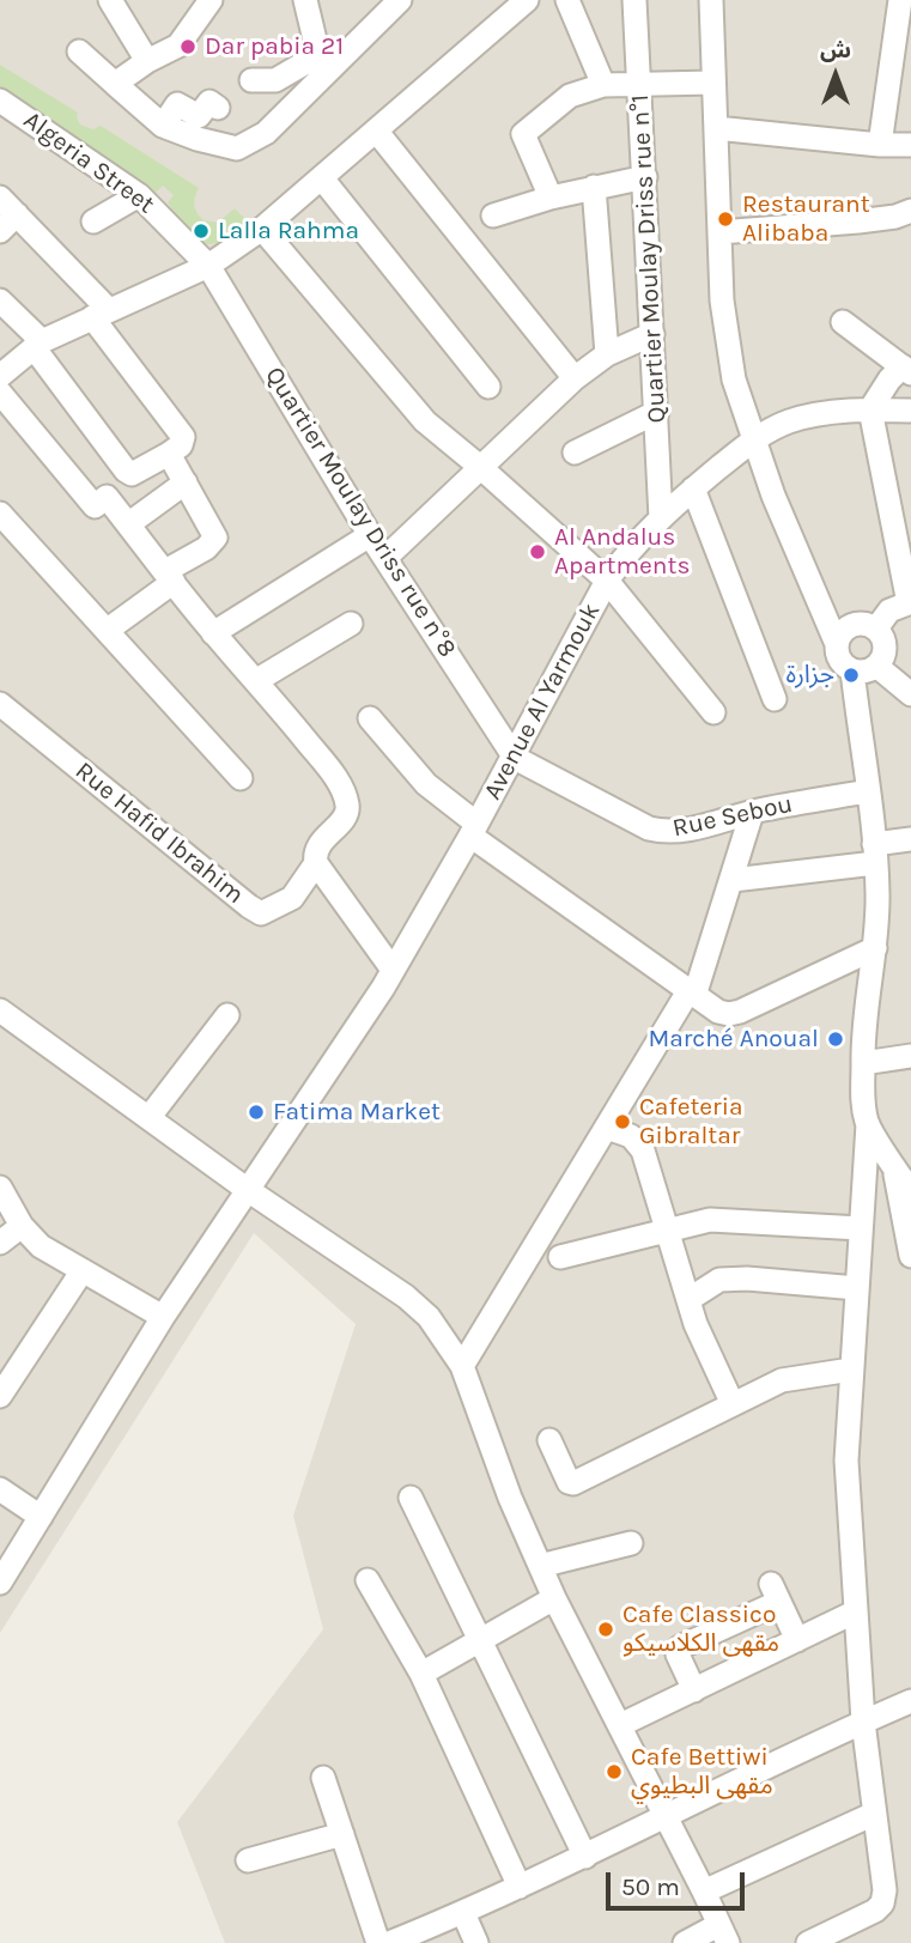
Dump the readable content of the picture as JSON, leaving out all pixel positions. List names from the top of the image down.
{
  "streets": {
    "street": [
      "Algeria Street",
      "Quartier Moulay Driss rue n°1",
      "Quartier Moulay Driss rue n°8",
      "Avenue Al Yarmouk",
      "Rue Sebou",
      "Rue Hafid Ibrahim"
    ]
  },
  "crossings": [
    ["Algeria Street", "Quartier Moulay Driss rue n°8"],
    ["Quartier Moulay Driss rue n°1", "Avenue Al Yarmouk"],
    ["Quartier Moulay Driss rue n°8", "Avenue Al Yarmouk"],
    ["Quartier Moulay Driss rue n°8", "Rue Sebou"],
    ["Avenue Al Yarmouk", "Rue Sebou"]
  ],
  "places": [
    "Dar pabia 21",
    "Restaurant Alibaba",
    "Lalla Rahma",
    "Al Andalus Apartments",
    "جزارة",
    "Marché Anoual",
    "Fatima Market",
    "Cafeteria Gibraltar",
    "Cafe Classico مقهى الكلاسيكو",
    "Cafe Bettiwi مقهى البطيوي"
  ],
  "scale_bar": "50 m",
  "north": "top"
}
